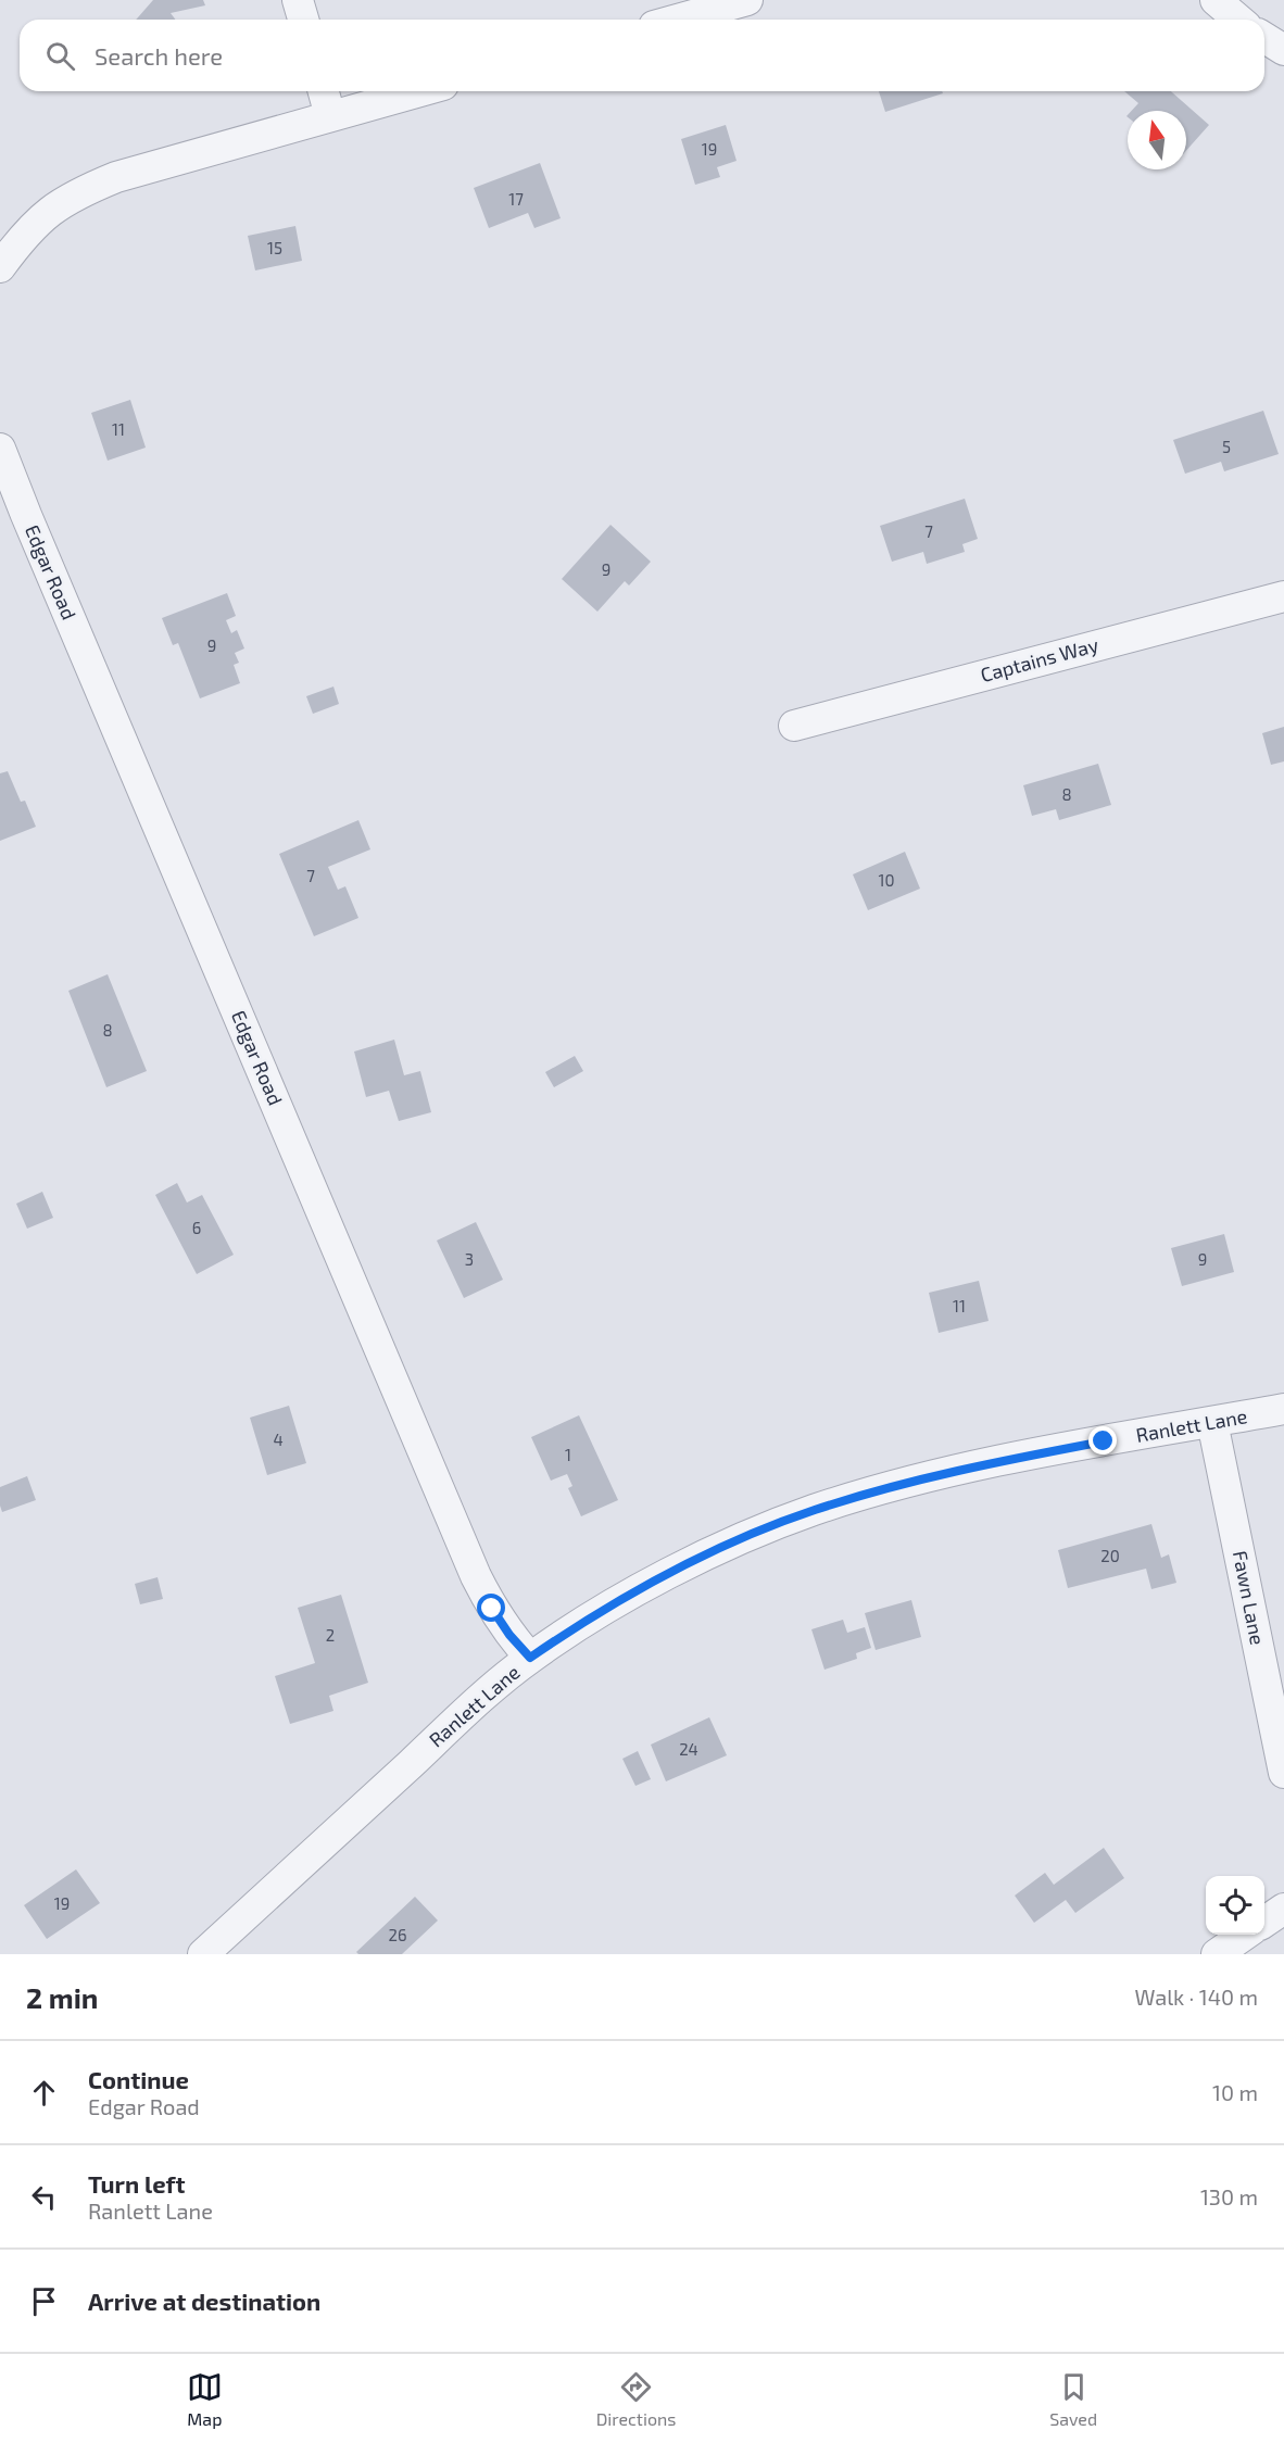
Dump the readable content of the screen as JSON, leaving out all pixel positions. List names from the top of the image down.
{
  "streets": {
    "street": [
      "Edgar Road",
      "Captains Way",
      "Ranlett Lane",
      "Fawn Lane"
    ]
  },
  "crossings": [
    ["Edgar Road", "Ranlett Lane"],
    ["Ranlett Lane", "Fawn Lane"]
  ],
  "house_numbers": [
    "19",
    "17",
    "15",
    "11",
    "5",
    "7",
    "9",
    "9",
    "8",
    "7",
    "10",
    "8",
    "6",
    "3",
    "9",
    "11",
    "4",
    "1",
    "20",
    "2",
    "24",
    "19",
    "26"
  ],
  "north": "top",
  "page": {
    "search": "Search here",
    "heading": ["2 min", "Walk · 140 m"],
    "list": [
      ["Continue", "Edgar Road", "10 m"],
      ["Turn left", "Ranlett Lane", "130 m"],
      "Arrive at destination"
    ],
    "nav": ["Map", "Directions", "Saved"]
  }
}
